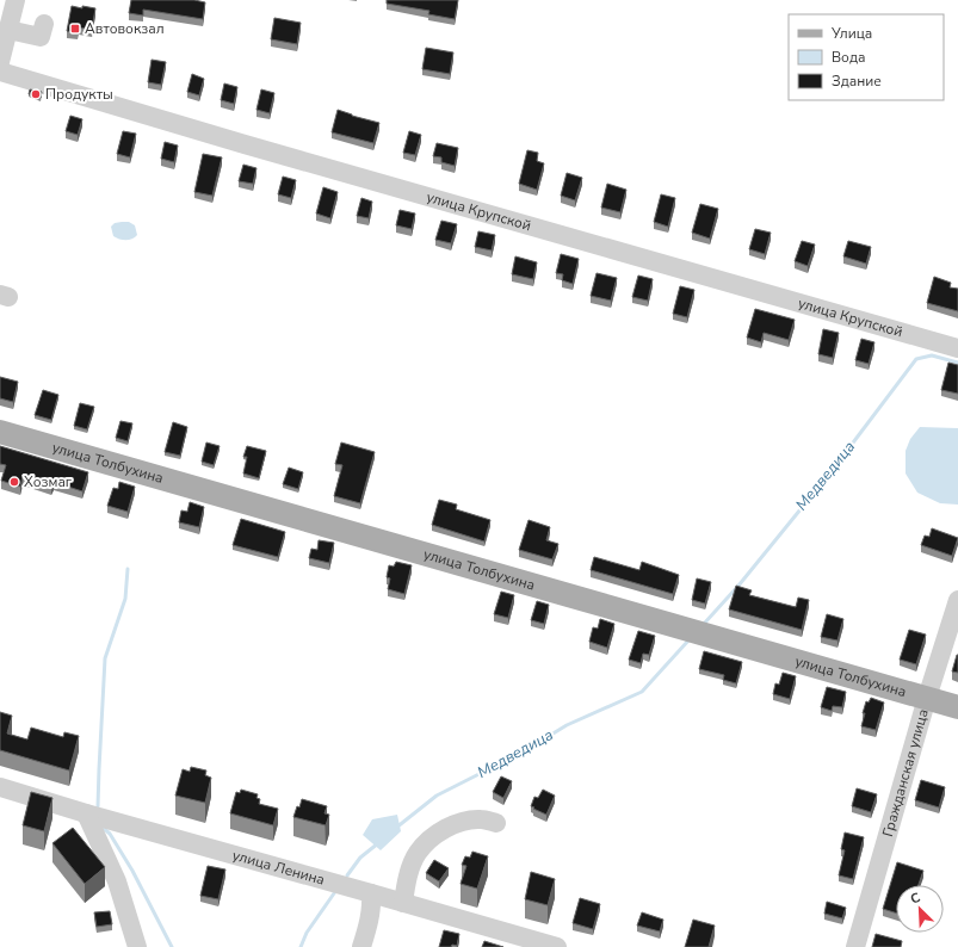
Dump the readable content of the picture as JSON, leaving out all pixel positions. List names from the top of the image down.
{
  "streets": {
    "main road": ["улица Толбухина"],
    "street": ["улица Крупской", "Гражданская улица", "улица Ленина"]
  },
  "crossings": [
    ["улица Толбухина", "Гражданская улица"]
  ],
  "water": ["Медведица"],
  "places": {
    "transit": ["Автовокзал"],
    "other": ["Продукты", "Хозмаг"]
  },
  "legend": ["Улица", "Вода", "Здание"],
  "north": "top left"
}
